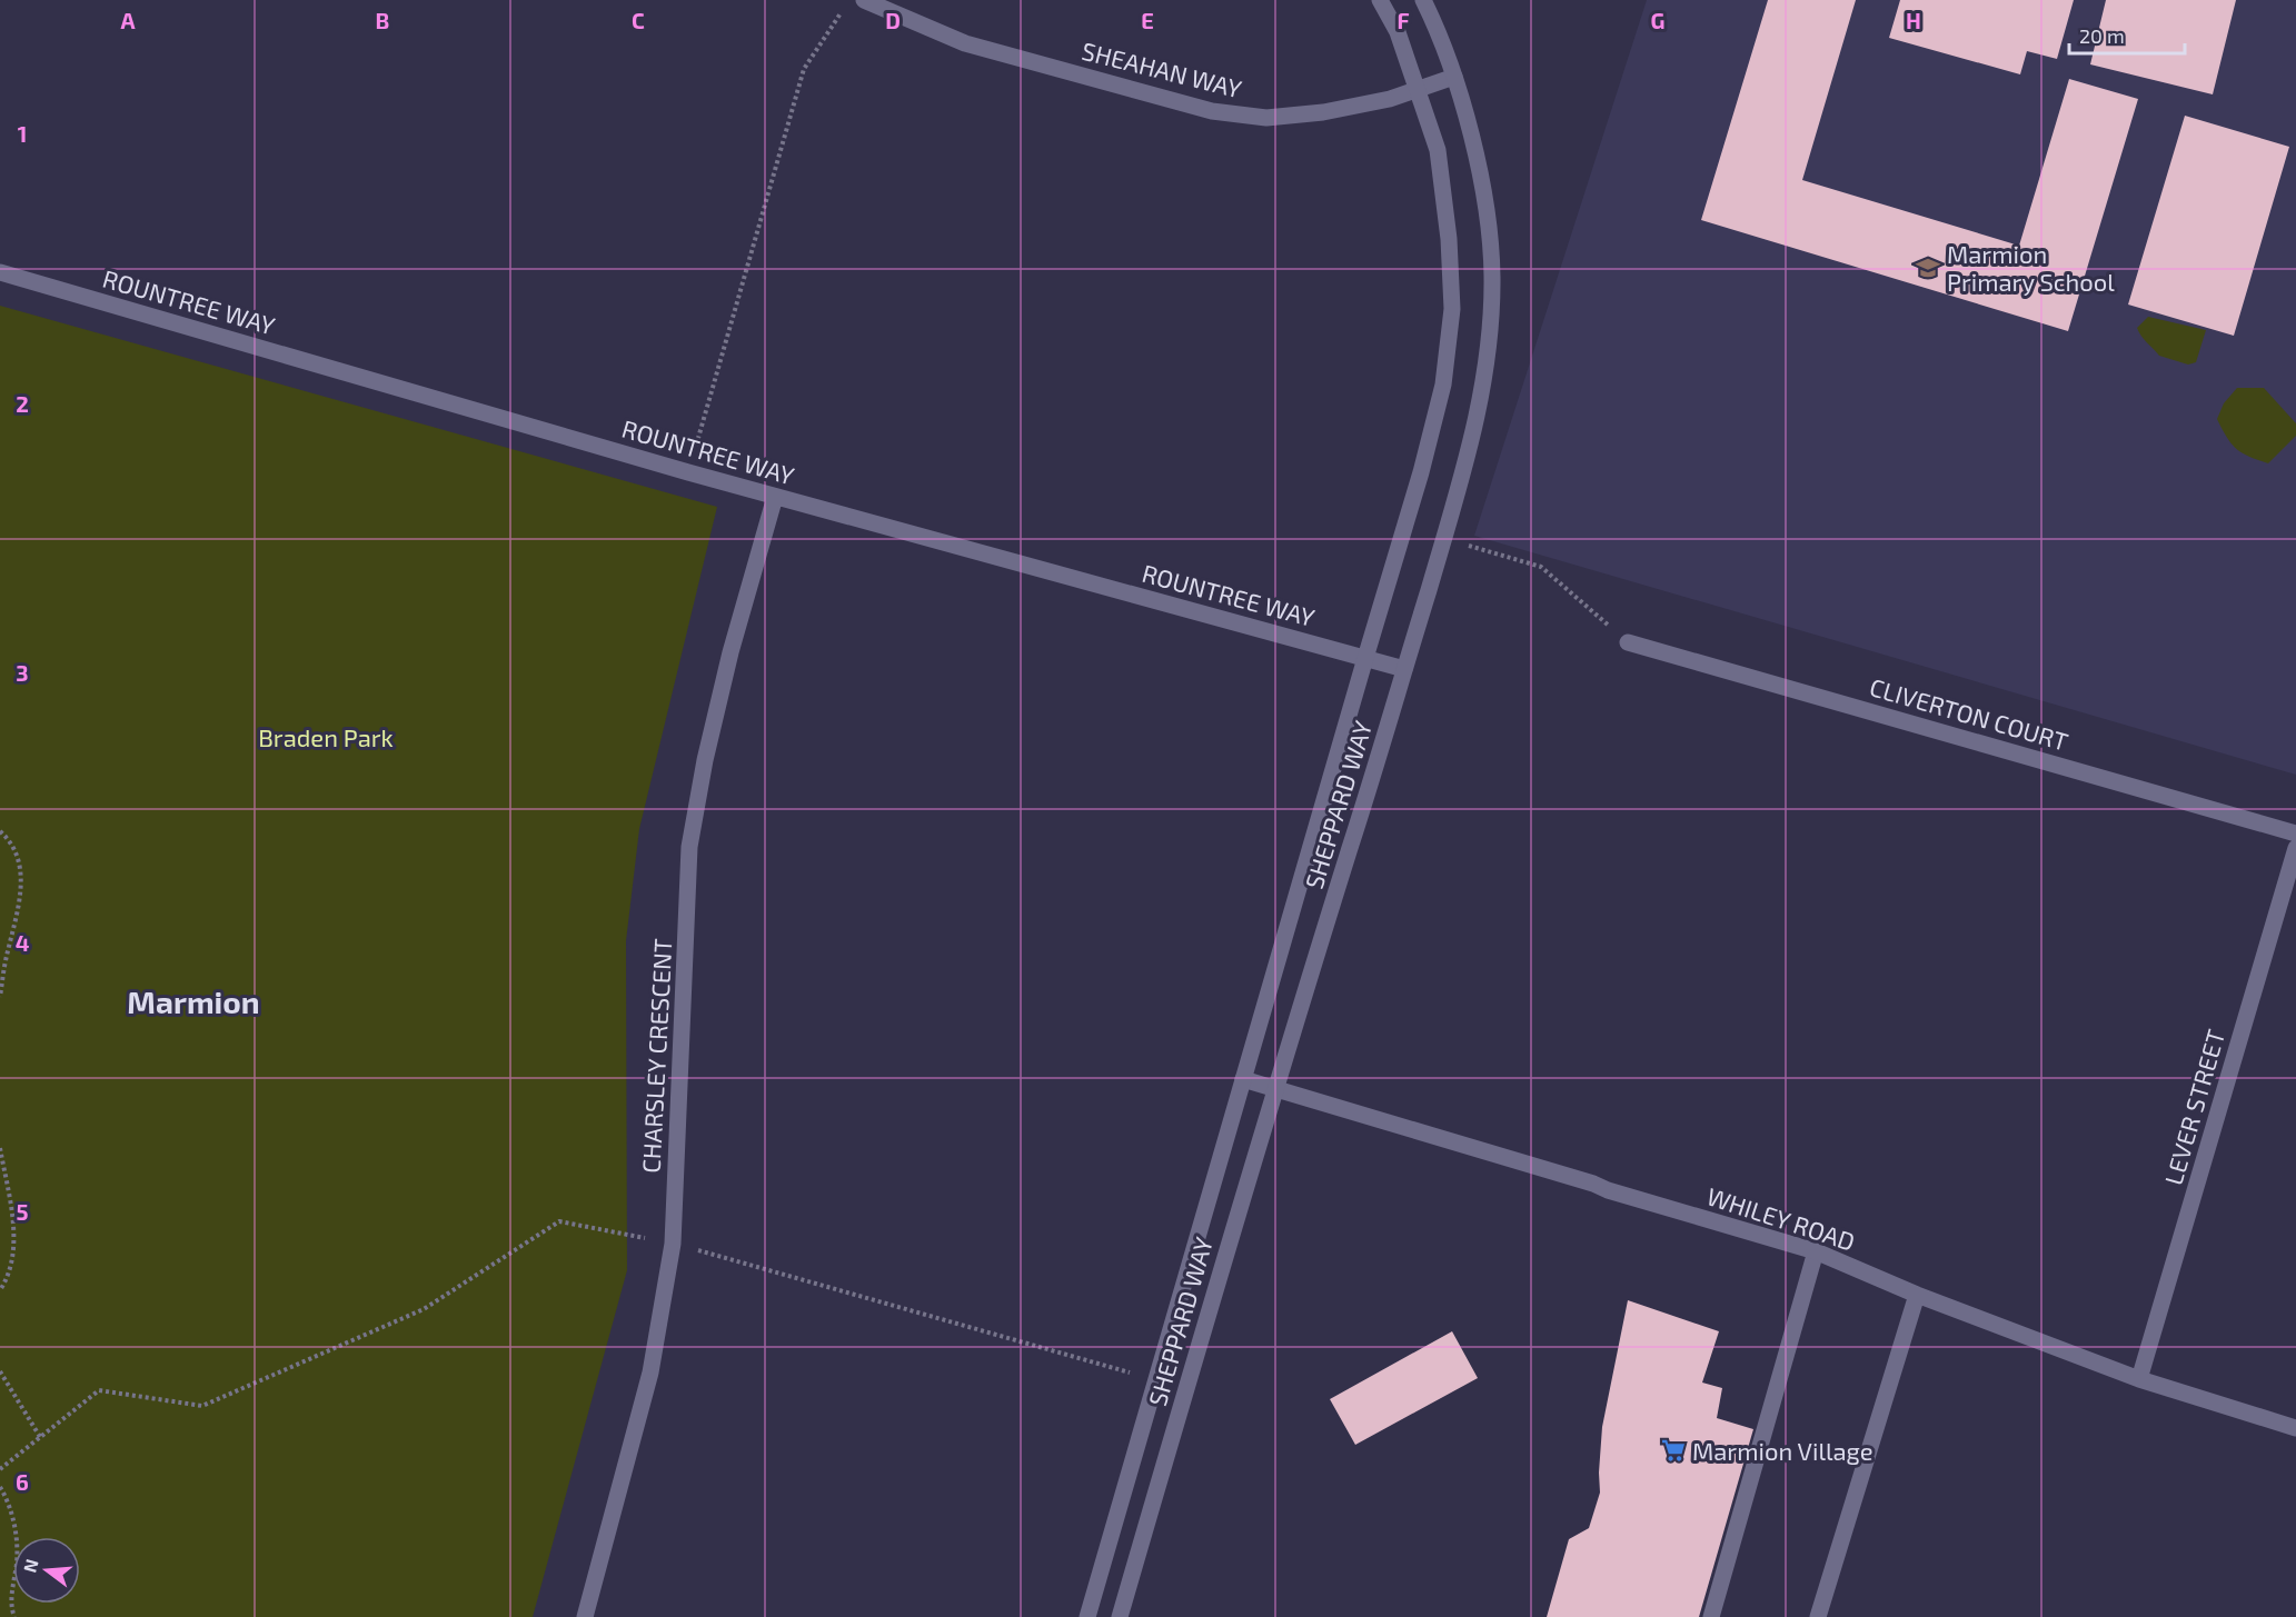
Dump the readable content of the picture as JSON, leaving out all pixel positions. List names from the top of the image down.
{
  "streets": {
    "street": [
      "SHEAHAN WAY",
      "ROUNTREE WAY",
      "CLIVERTON COURT",
      "SHEPPARD WAY",
      "CHARSLEY CRESCENT",
      "LEVER STREET",
      "WHILEY ROAD"
    ]
  },
  "crossings": [
    ["SHEAHAN WAY", "SHEPPARD WAY"],
    ["ROUNTREE WAY", "SHEPPARD WAY"],
    ["ROUNTREE WAY", "CHARSLEY CRESCENT"],
    ["SHEPPARD WAY", "WHILEY ROAD"],
    ["LEVER STREET", "WHILEY ROAD"]
  ],
  "districts": ["Marmion"],
  "parks": ["Braden Park"],
  "places": {
    "school or university": ["Marmion Primary School"],
    "supermarket": ["Marmion Village"]
  },
  "scale_bar": "20 m",
  "north": "left",
  "grid": {
    "columns": [
      "A",
      "B",
      "C",
      "D",
      "E",
      "F",
      "G",
      "H"
    ],
    "rows": [
      "1",
      "2",
      "3",
      "4",
      "5",
      "6"
    ]
  }
}
